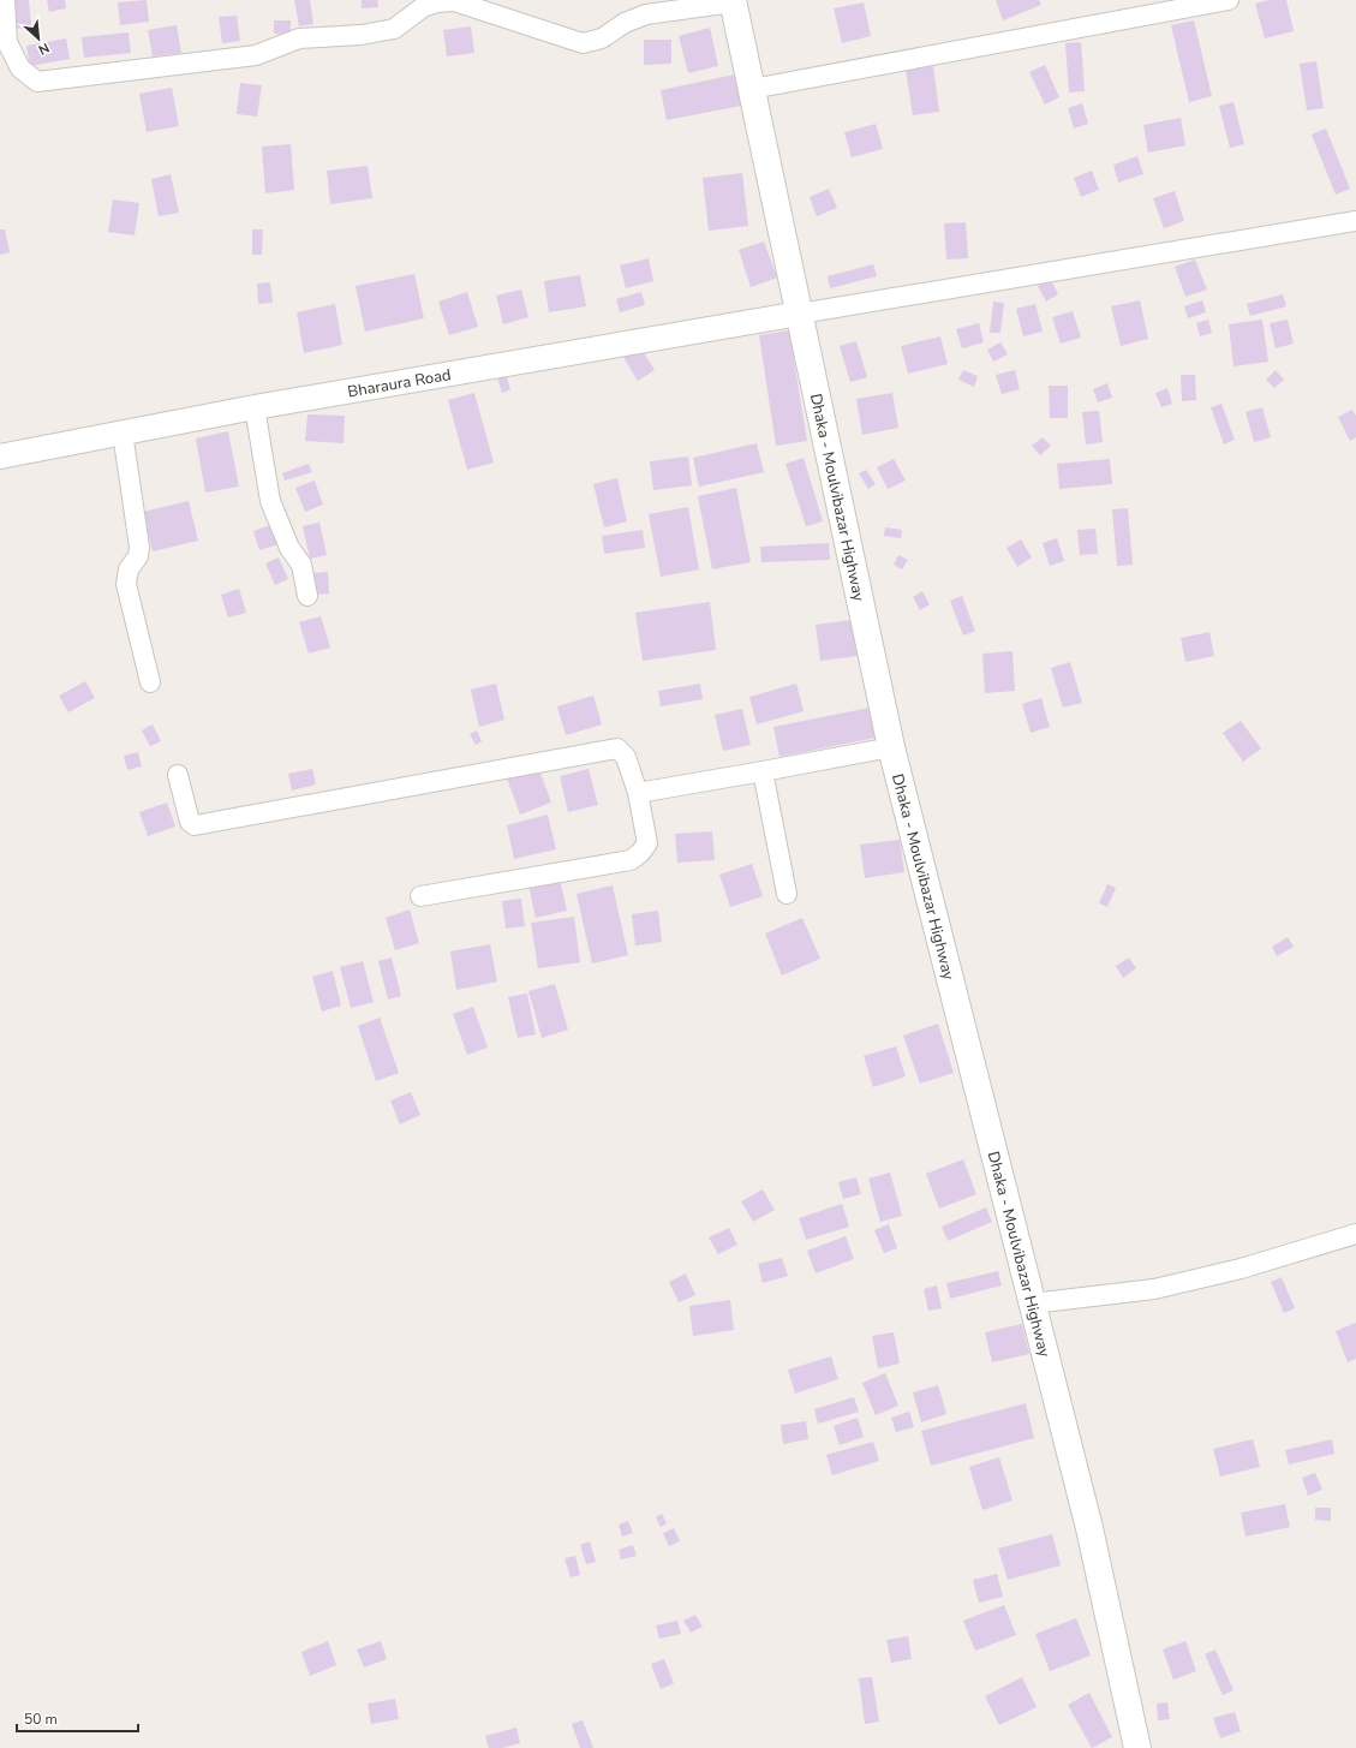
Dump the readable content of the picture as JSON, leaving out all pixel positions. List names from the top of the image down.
{
  "streets": {
    "highway": ["Dhaka - Moulvibazar Highway"],
    "main road": ["Bharaura Road"]
  },
  "crossings": [
    ["Bharaura Road", "Dhaka - Moulvibazar Highway"]
  ],
  "scale_bar": "50 m",
  "north": "bottom right"
}
